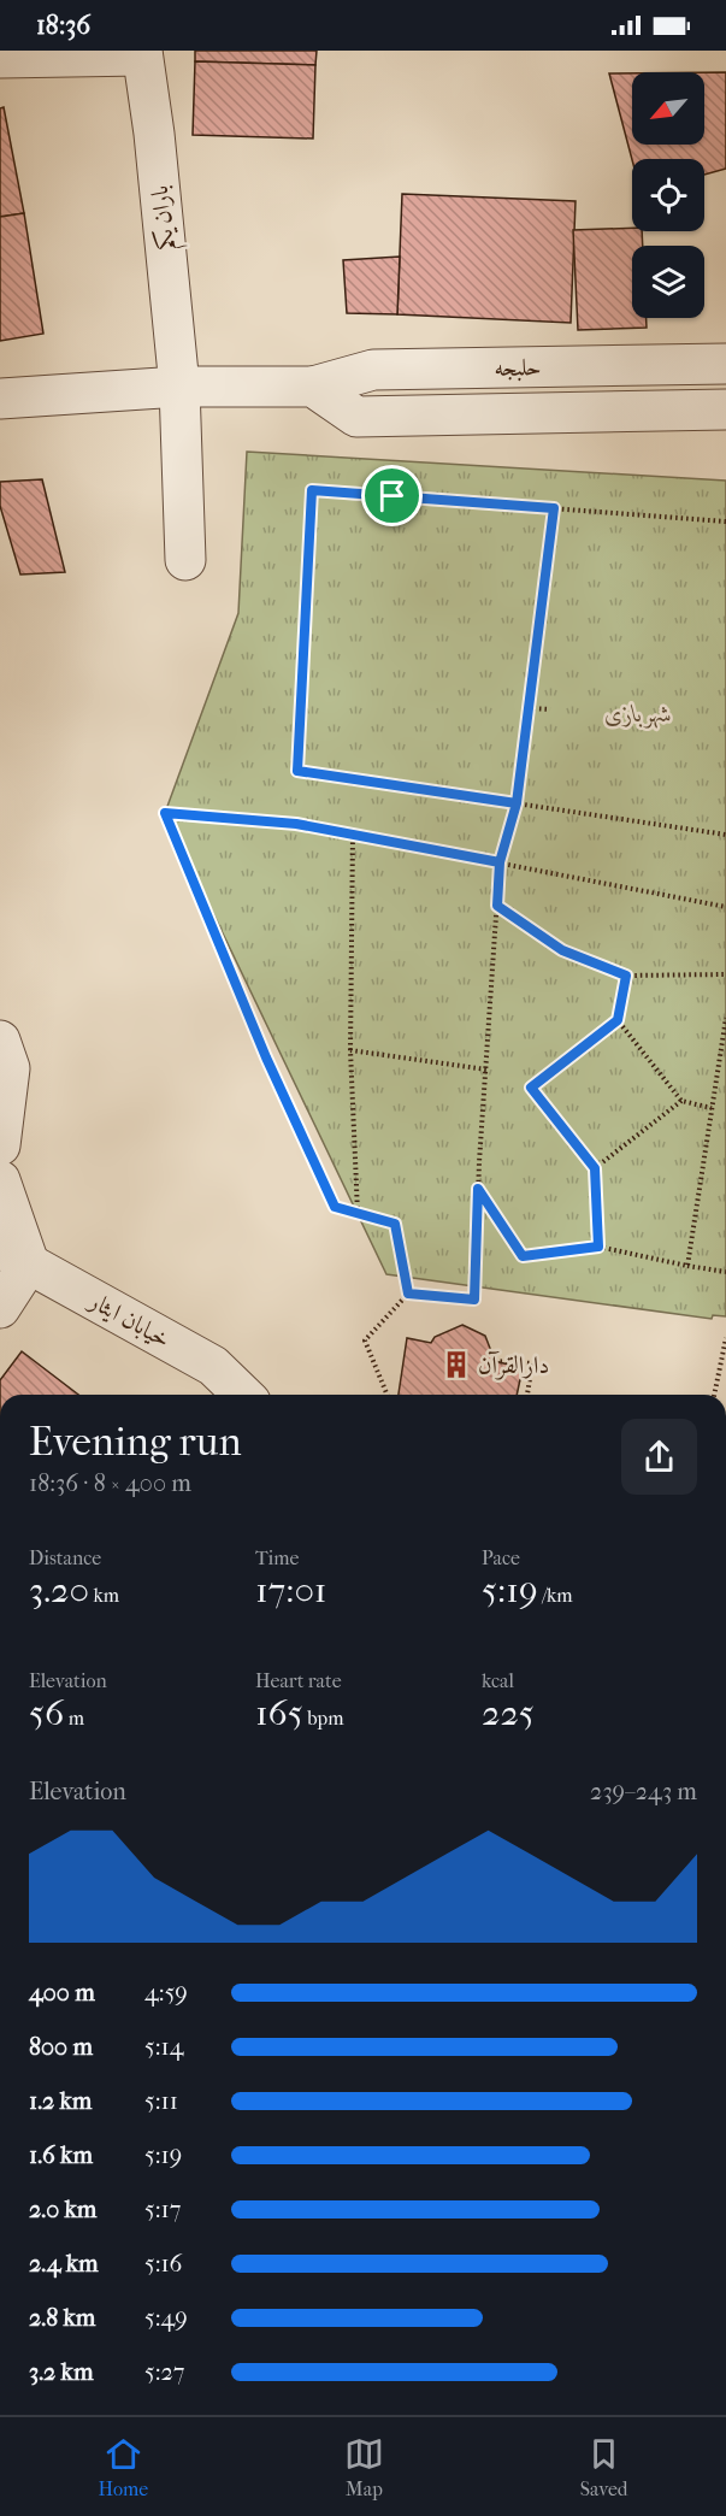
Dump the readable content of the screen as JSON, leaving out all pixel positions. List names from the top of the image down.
{
  "streets": {
    "street": ["باران یکم", "حلبجه", "خیابان ایثار"]
  },
  "crossings": [
    ["باران یکم", "حلبجه"]
  ],
  "parks": ["شهربازی"],
  "places": {
    "building": ["دارالقرآن"]
  },
  "north": "bottom left",
  "page": {
    "status": "18:36",
    "heading": ["Evening run", "18:36 · 8 × 400 m"],
    "stats": [
      ["Distance", "3.20 km"],
      ["Time", "17:01"],
      ["Pace", "5:19 /km"],
      ["Elevation", "56 m"],
      ["Heart rate", "165 bpm"],
      ["kcal", "225"]
    ],
    "chart": ["Elevation", "239–243 m"],
    "list": [
      {
        "name": "400 m",
        "note": "4:59"
      },
      {
        "name": "800 m",
        "note": "5:14"
      },
      {
        "name": "1.2 km",
        "note": "5:11"
      },
      {
        "name": "1.6 km",
        "note": "5:19"
      },
      {
        "name": "2.0 km",
        "note": "5:17"
      },
      {
        "name": "2.4 km",
        "note": "5:16"
      },
      {
        "name": "2.8 km",
        "note": "5:49"
      },
      {
        "name": "3.2 km",
        "note": "5:27"
      }
    ],
    "tabs": ["Home", "Map", "Saved"]
  }
}
